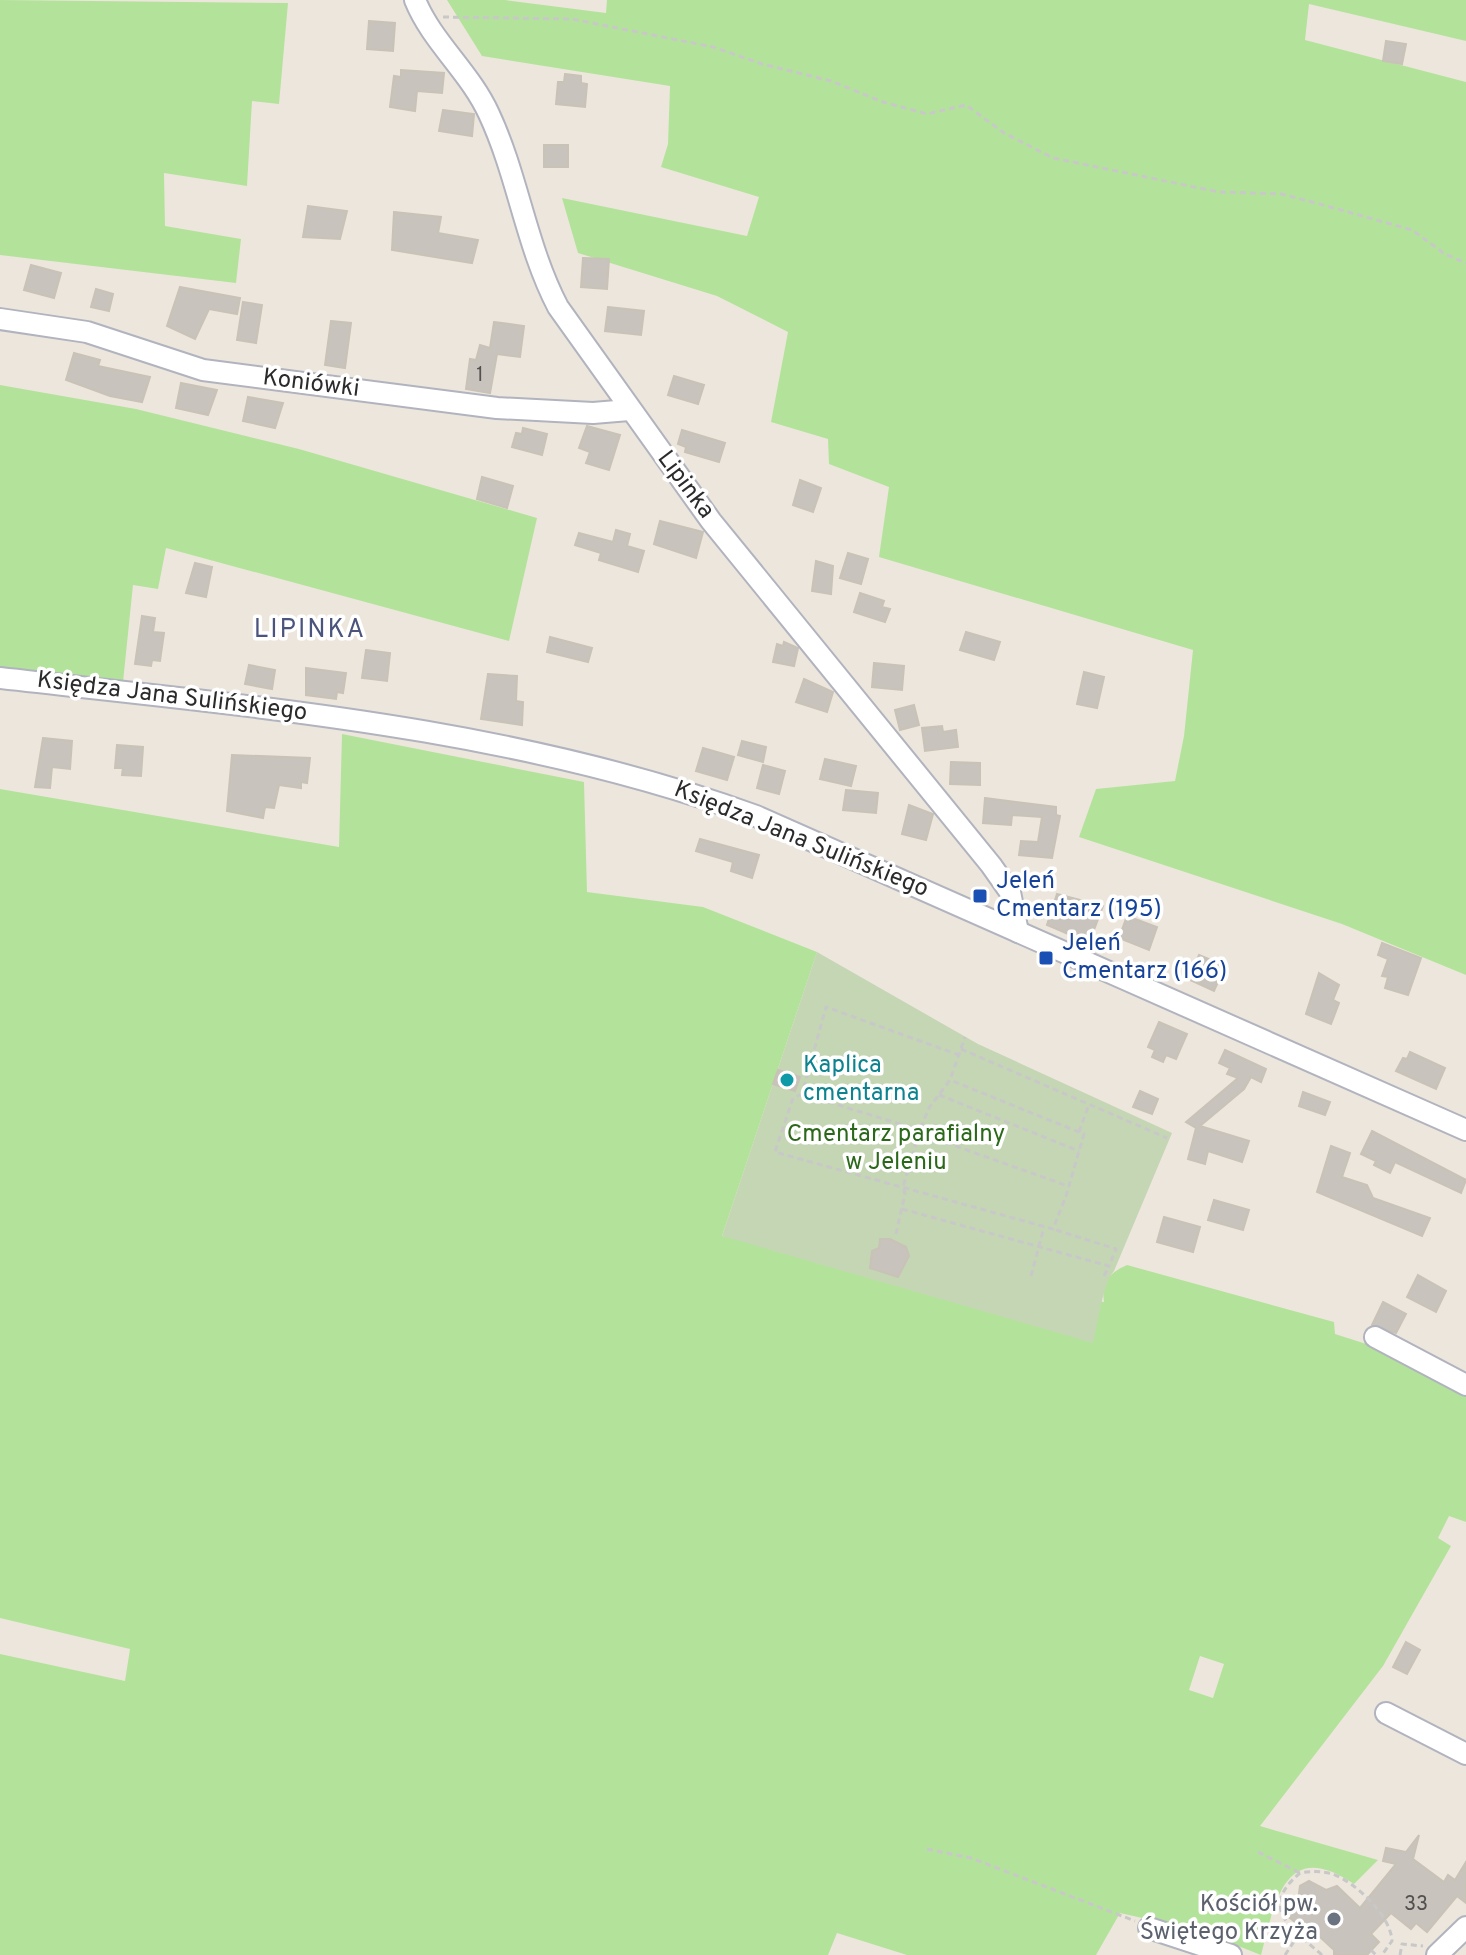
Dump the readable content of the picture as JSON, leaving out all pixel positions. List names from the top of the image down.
{
  "streets": {
    "street": ["Koniówki", "Lipinka", "Księdza Jana Sulińskiego"]
  },
  "crossings": [
    ["Koniówki", "Lipinka"],
    ["Lipinka", "Księdza Jana Sulińskiego"]
  ],
  "districts": ["LIPINKA"],
  "parks": ["Cmentarz parafialny w Jeleniu"],
  "places": {
    "transit": ["Jeleń Cmentarz (195)", "Jeleń Cmentarz (166)"],
    "other": ["Kaplica cmentarna", "Kościół pw. Świętego Krzyża"]
  },
  "house_numbers": ["1", "33"]
}
